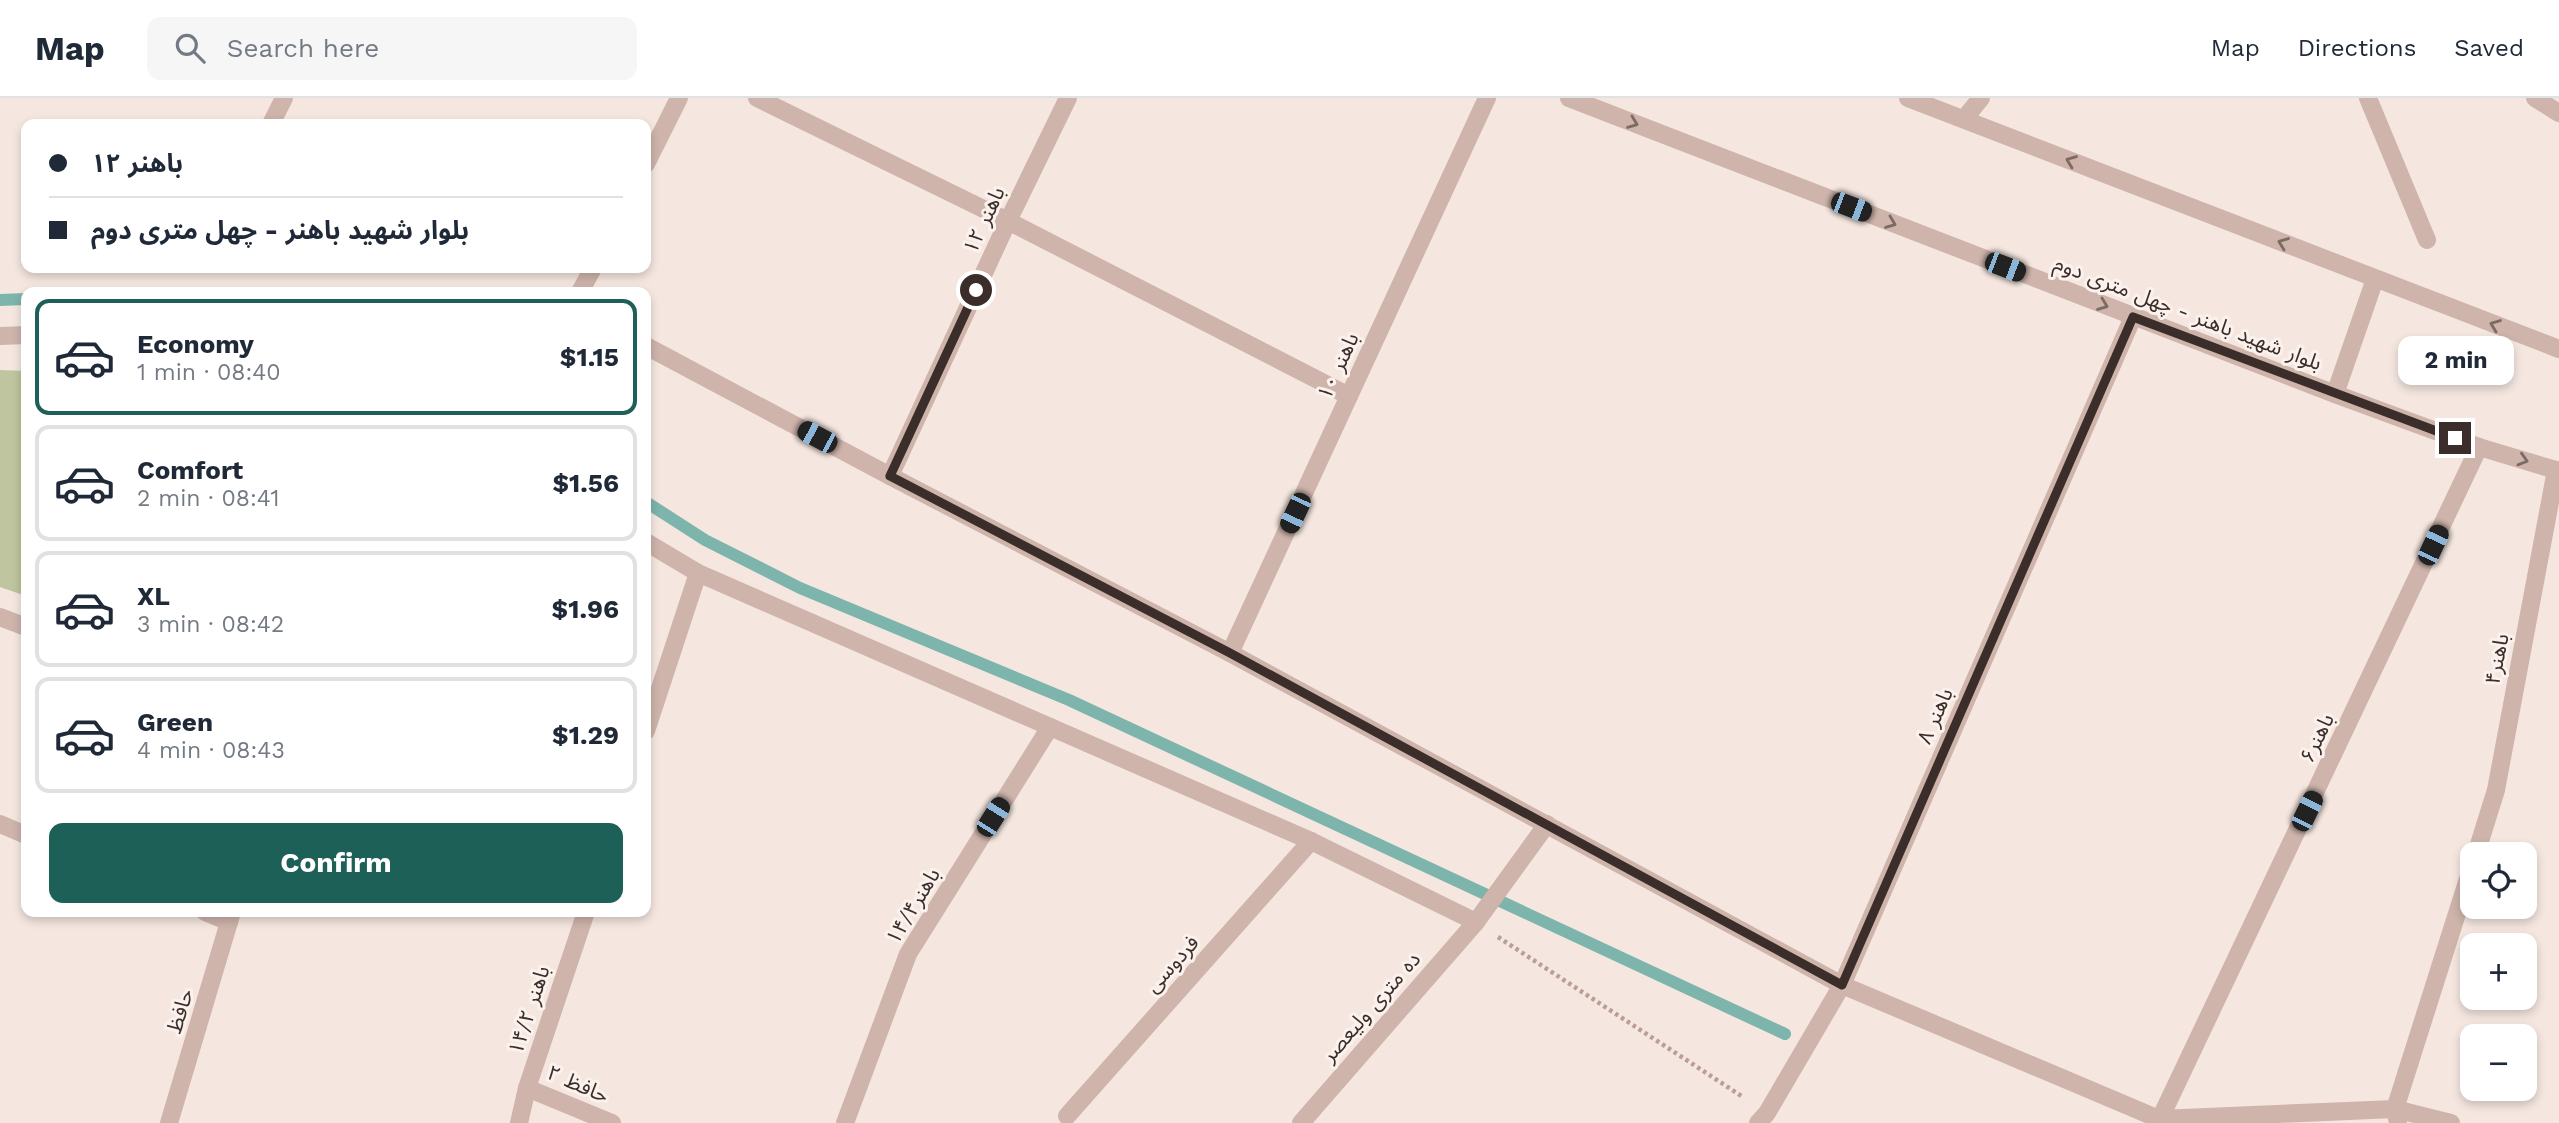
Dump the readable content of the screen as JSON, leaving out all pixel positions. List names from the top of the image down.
{
  "streets": {
    "street": [
      "باهنر ۱۲",
      "بلوار شهید باهنر - چهل متری دوم",
      "باهنر ۱۰",
      "باهنر۴",
      "باهنر ۸",
      "باهنر۶",
      "باهنر۱۴/۴",
      "فردوسی",
      "ده متری ولیعصر",
      "باهنر ۱۴/۲",
      "حافظ",
      "حافظ ۲"
    ]
  },
  "crossings": [
    ["بلوار شهید باهنر - چهل متری دوم", "باهنر۴"],
    ["بلوار شهید باهنر - چهل متری دوم", "باهنر ۸"],
    ["بلوار شهید باهنر - چهل متری دوم", "باهنر۶"],
    ["باهنر ۱۴/۲", "حافظ ۲"]
  ],
  "page": {
    "header": "Map",
    "search": "Search here",
    "nav": ["Map", "Directions", "Saved"],
    "banner": ["باهنر ۱۲", "بلوار شهید باهنر - چهل متری دوم"],
    "list": [
      {
        "name": "Economy",
        "note": "1 min · 08:40",
        "value": "$1.15"
      },
      {
        "name": "Comfort",
        "note": "2 min · 08:41",
        "value": "$1.56"
      },
      {
        "name": "XL",
        "note": "3 min · 08:42",
        "value": "$1.96"
      },
      {
        "name": "Green",
        "note": "4 min · 08:43",
        "value": "$1.29"
      }
    ],
    "bubble": "2 min",
    "buttons": "Confirm",
    "map_buttons": ["+", "−"]
  }
}
